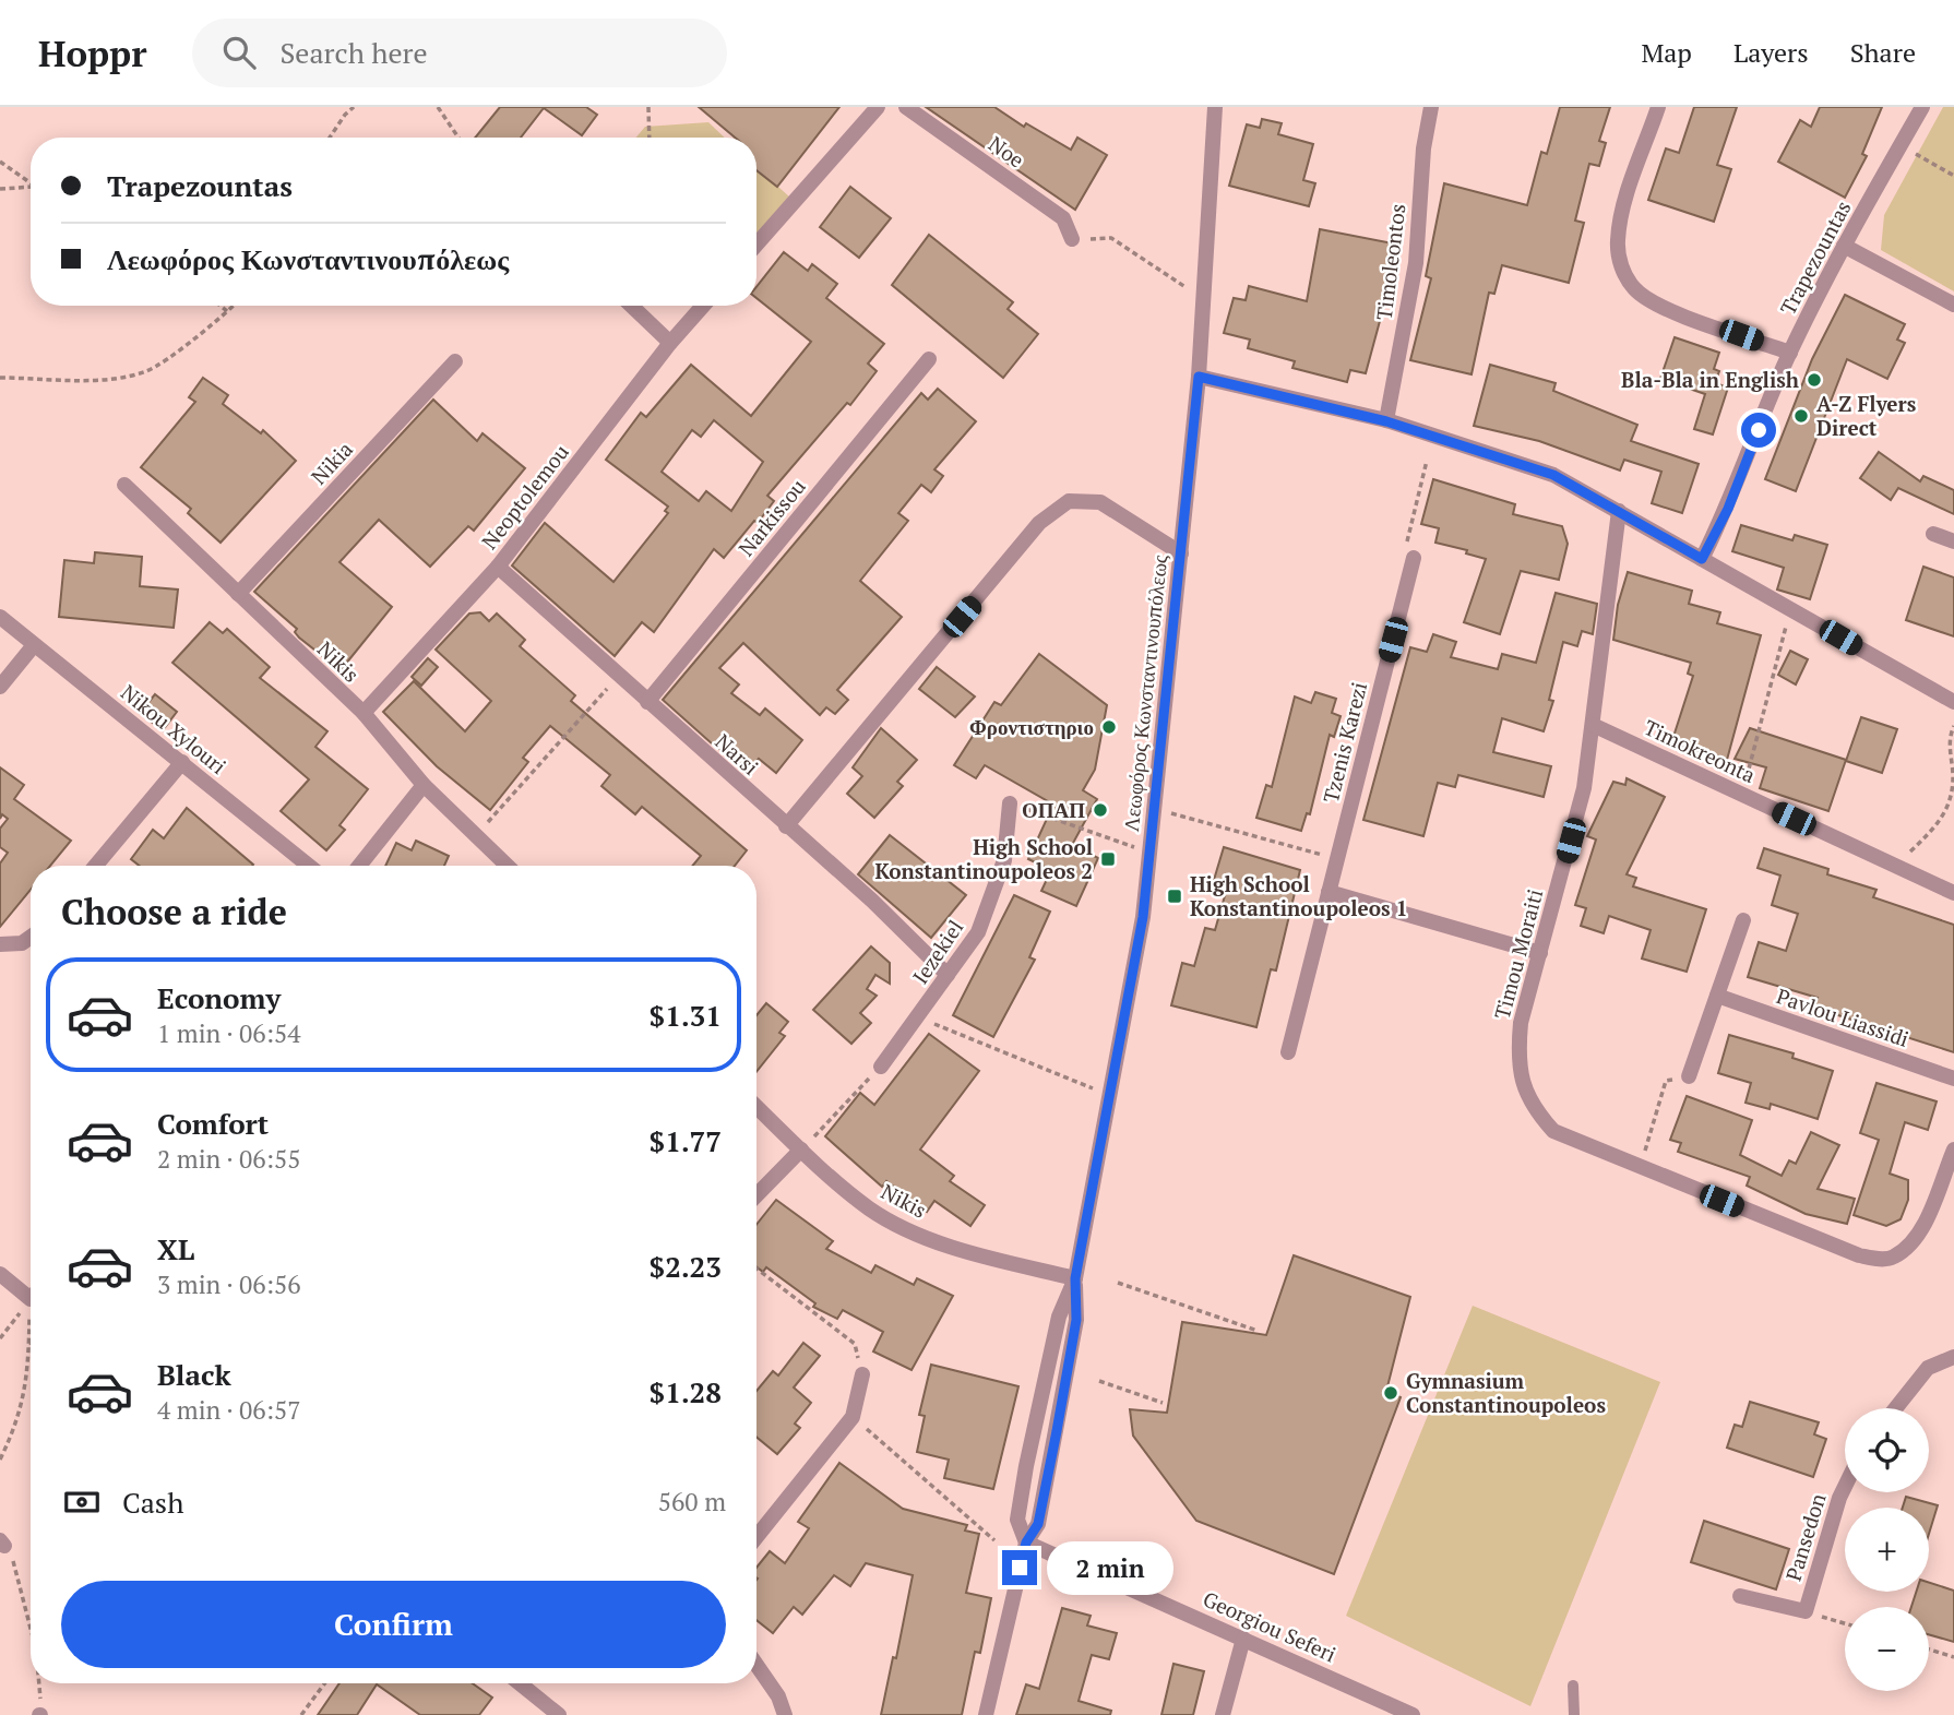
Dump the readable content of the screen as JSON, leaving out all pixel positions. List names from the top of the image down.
{
  "streets": {
    "street": [
      "Noe",
      "Trapezountas",
      "Timoleontos",
      "Nikia",
      "Neoptolemou",
      "Narkissou",
      "Nikis",
      "Λεωφόρος Κωνσταντινουπόλεως",
      "Nikou Xylouri",
      "Tzenis Karezi",
      "Timokreonta",
      "Narsi",
      "Iezekiel",
      "Timou Moraiti",
      "Pavlou Liassidi",
      "Pansedon",
      "Georgiou Seferi"
    ]
  },
  "crossings": [
    ["Nikia", "Nikis"],
    ["Neoptolemou", "Nikis"],
    ["Neoptolemou", "Narsi"],
    ["Narkissou", "Narsi"],
    ["Nikis", "Λεωφόρος Κωνσταντινουπόλεως"],
    ["Λεωφόρος Κωνσταντινουπόλεως", "Georgiou Seferi"],
    ["Timokreonta", "Timou Moraiti"],
    ["Narsi", "Iezekiel"]
  ],
  "places": {
    "other": [
      "Bla-Bla in English",
      "A-Z Flyers Direct",
      "Φροντιστηριο",
      "ΟΠΑΠ",
      "Gymnasium Constantinoupoleos"
    ],
    "transit": ["High School Konstantinoupoleos 2", "High School Konstantinoupoleos 1"]
  },
  "page": {
    "header": "Hoppr",
    "search": "Search here",
    "nav": ["Map", "Layers", "Share"],
    "banner": ["Trapezountas", "Λεωφόρος Κωνσταντινουπόλεως"],
    "heading": "Choose a ride",
    "list": [
      {
        "name": "Economy",
        "note": "1 min · 06:54",
        "value": "$1.31"
      },
      {
        "name": "Comfort",
        "note": "2 min · 06:55",
        "value": "$1.77"
      },
      {
        "name": "XL",
        "note": "3 min · 06:56",
        "value": "$2.23"
      },
      {
        "name": "Black",
        "note": "4 min · 06:57",
        "value": "$1.28"
      }
    ],
    "map_buttons": ["+", "−"],
    "pay": ["Cash", "560 m"],
    "bubble": "2 min",
    "buttons": "Confirm"
  }
}
